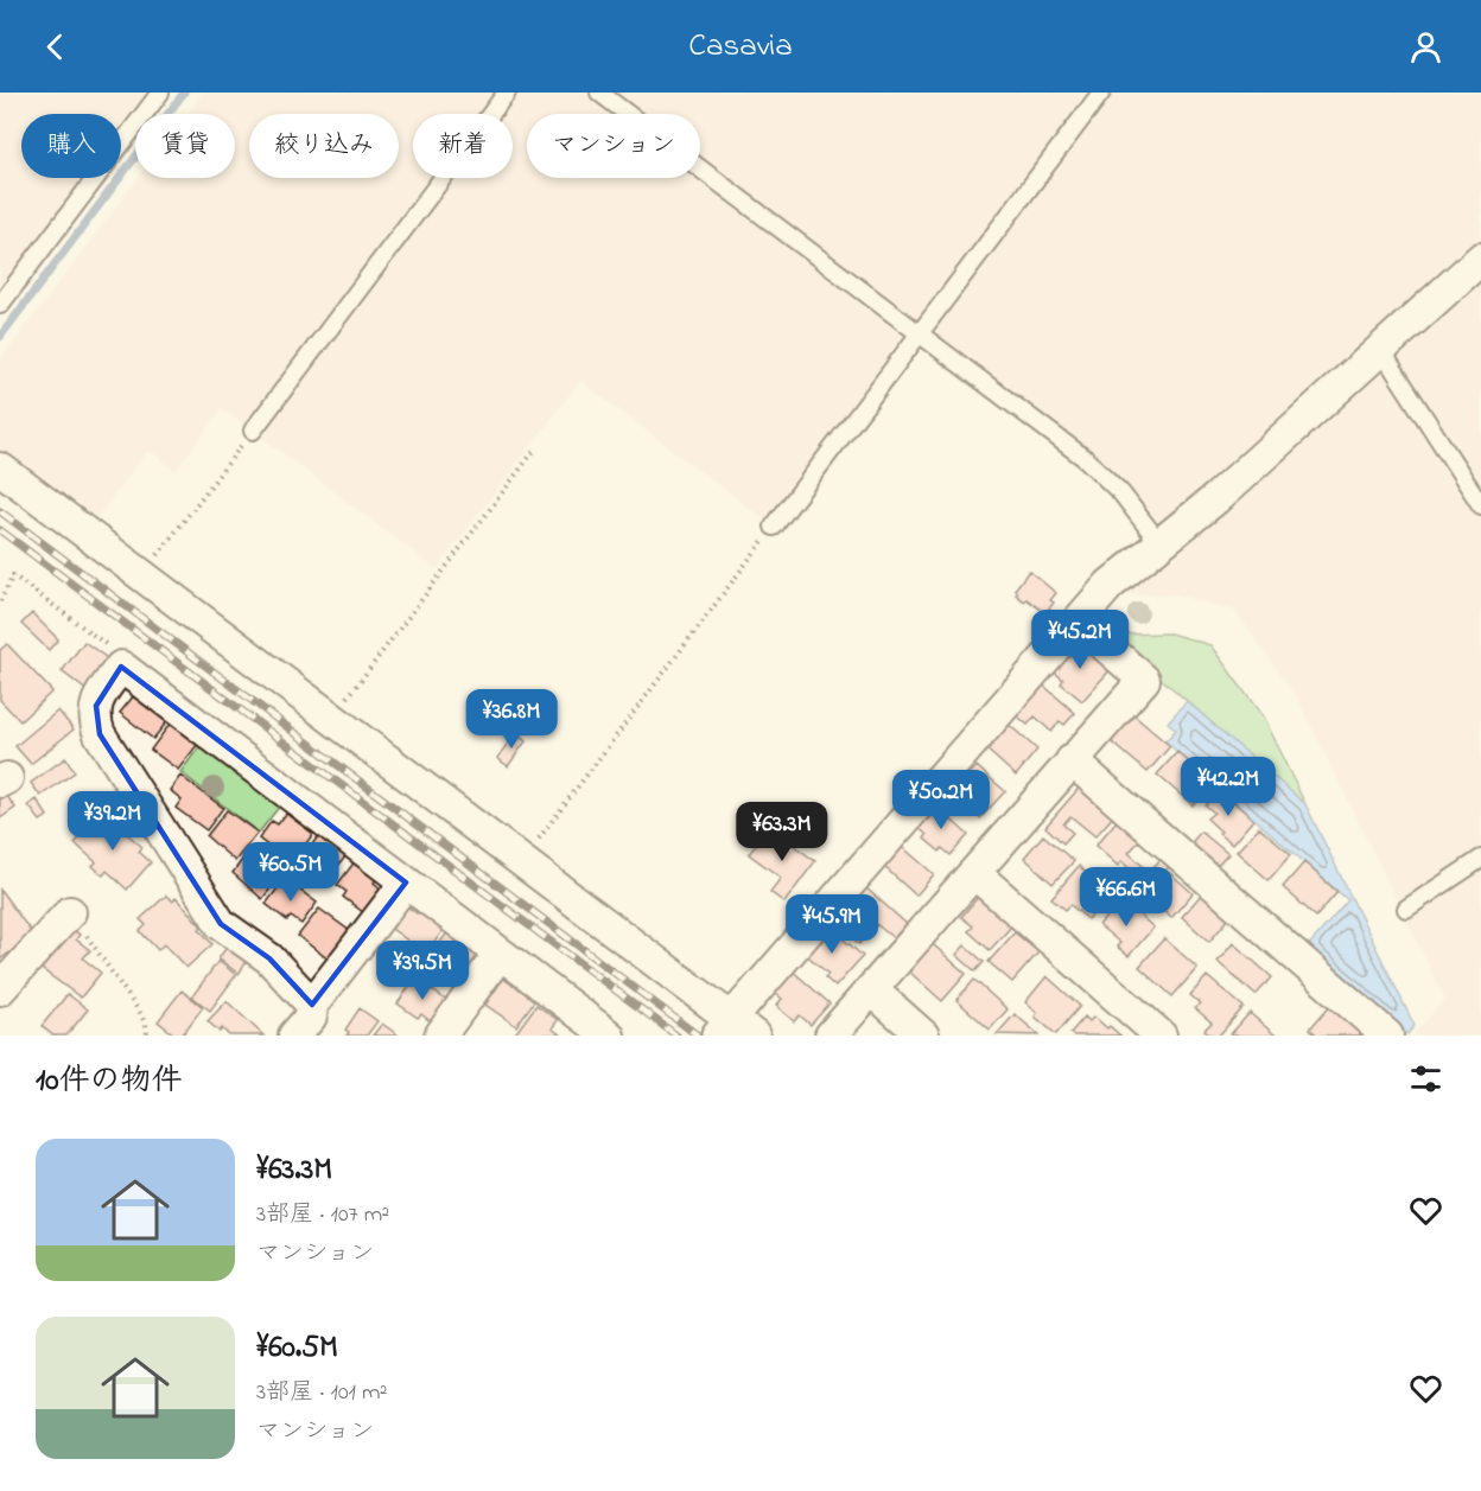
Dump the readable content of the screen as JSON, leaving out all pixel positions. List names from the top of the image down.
{
  "page": {
    "header": "Casavia",
    "chip": [
      "購入",
      "賃貸",
      "絞り込み",
      "新着",
      "マンション"
    ],
    "price": [
      "¥45.2M",
      "¥36.8M",
      "¥42.2M",
      "¥50.2M",
      "¥39.2M",
      "¥63.3M",
      "¥60.5M",
      "¥66.6M",
      "¥45.9M",
      "¥39.5M"
    ],
    "heading": "10件の物件",
    "list": [
      {
        "name": "¥63.3M",
        "note": "3部屋 · 107 m² · マンション"
      },
      {
        "name": "¥60.5M",
        "note": "3部屋 · 101 m² · マンション"
      }
    ]
  }
}
